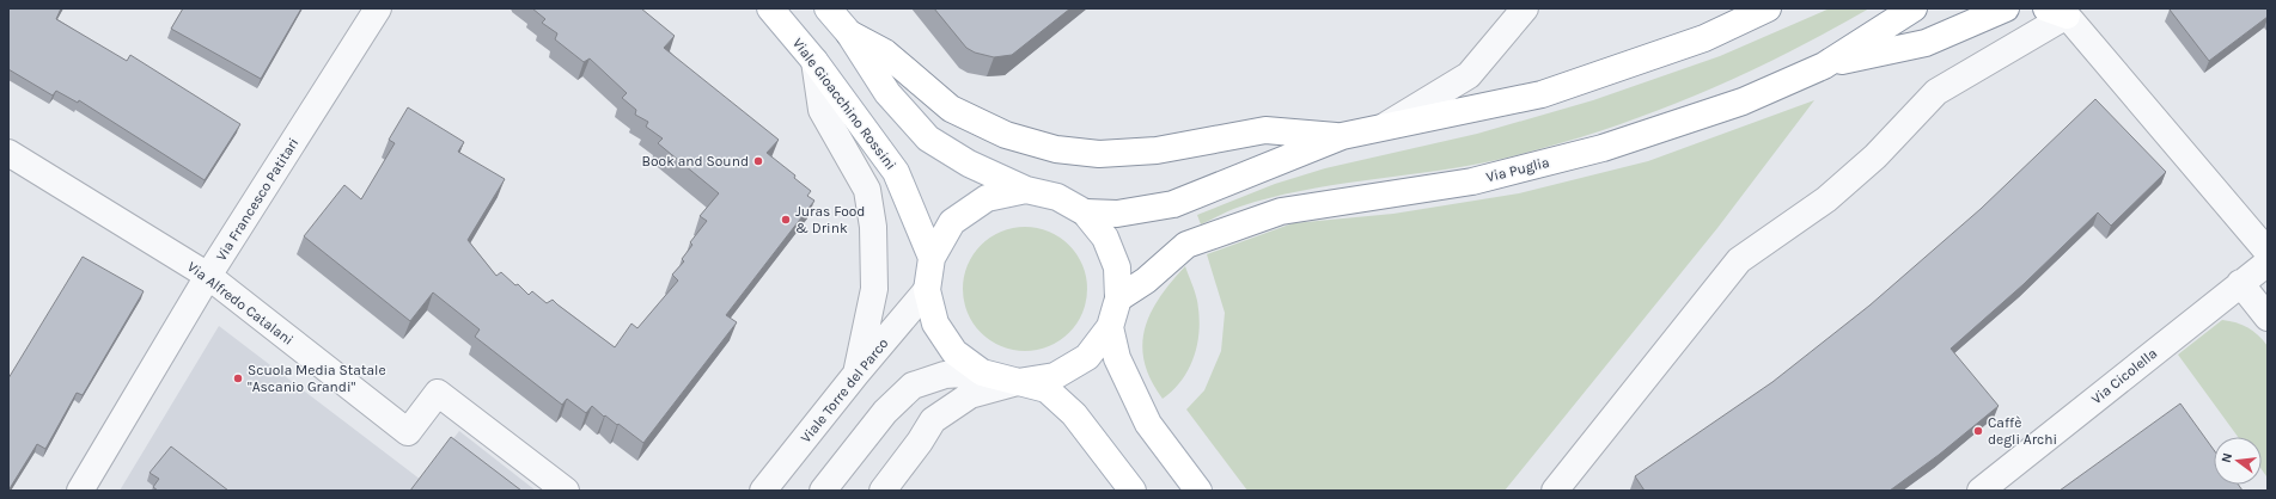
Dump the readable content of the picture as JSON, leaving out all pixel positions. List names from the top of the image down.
{
  "streets": {
    "main road": ["Viale Gioacchino Rossini", "Via Puglia"],
    "street": [
      "Via Francesco Patitari",
      "Via Alfredo Catalani",
      "Via Cicolella",
      "Viale Torre del Parco"
    ]
  },
  "crossings": [
    ["Viale Gioacchino Rossini", "Via Puglia"],
    ["Viale Gioacchino Rossini", "Viale Torre del Parco"],
    ["Via Francesco Patitari", "Via Alfredo Catalani"]
  ],
  "places": [
    "Book and Sound",
    "Juras Food & Drink",
    "Scuola Media Statale \"Ascanio Grandi\"",
    "Caffè degli Archi"
  ],
  "north": "left"
}
